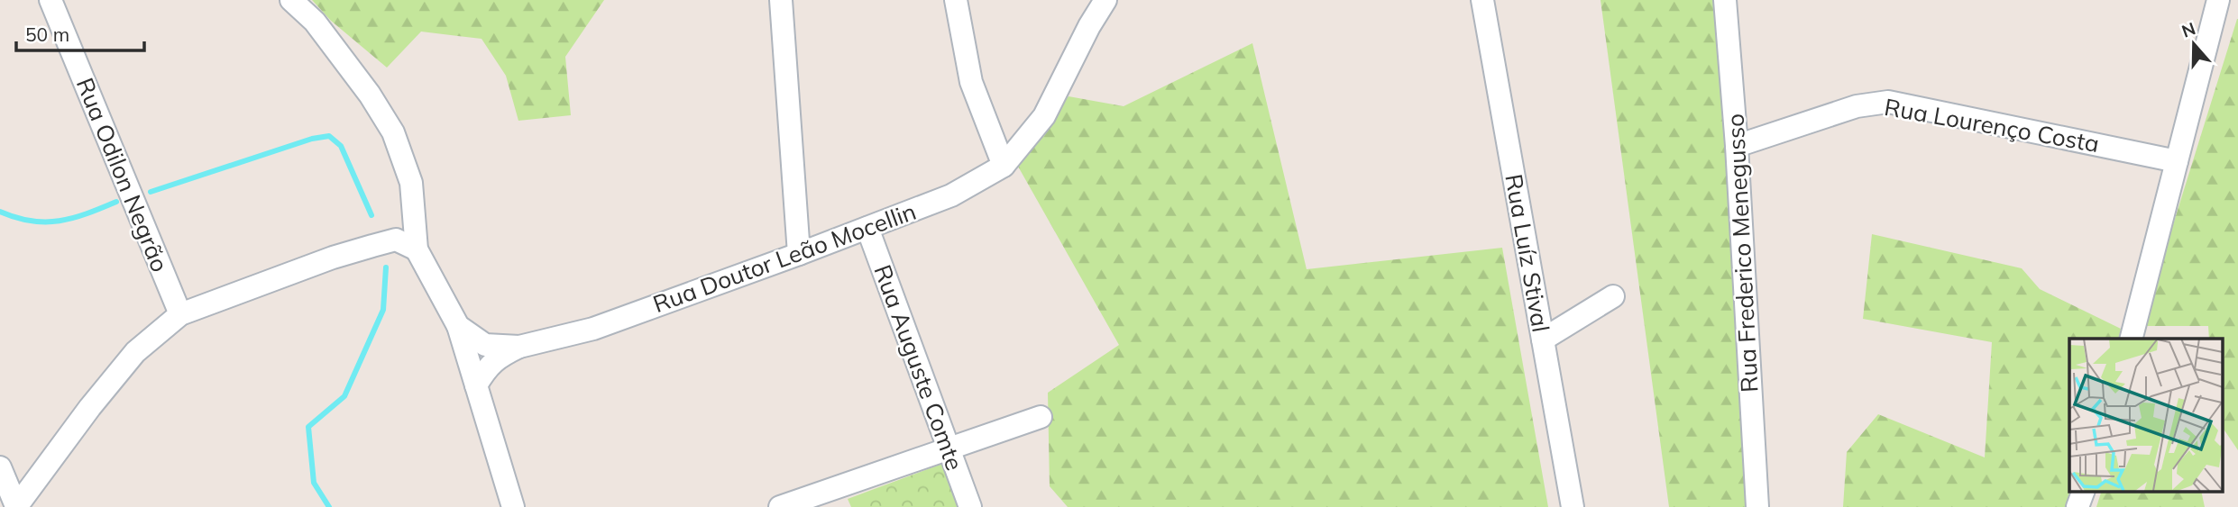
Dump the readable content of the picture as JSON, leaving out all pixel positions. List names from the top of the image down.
{
  "streets": {
    "street": [
      "Rua Lourenço Costa",
      "Rua Odilon Negrão",
      "Rua Luíz Stival",
      "Rua Frederico Menegusso",
      "Rua Doutor Leão Mocellin",
      "Rua Auguste Comte"
    ]
  },
  "crossings": [
    ["Rua Lourenço Costa", "Rua Frederico Menegusso"],
    ["Rua Doutor Leão Mocellin", "Rua Auguste Comte"]
  ],
  "scale_bar": "50 m",
  "north": "top"
}
